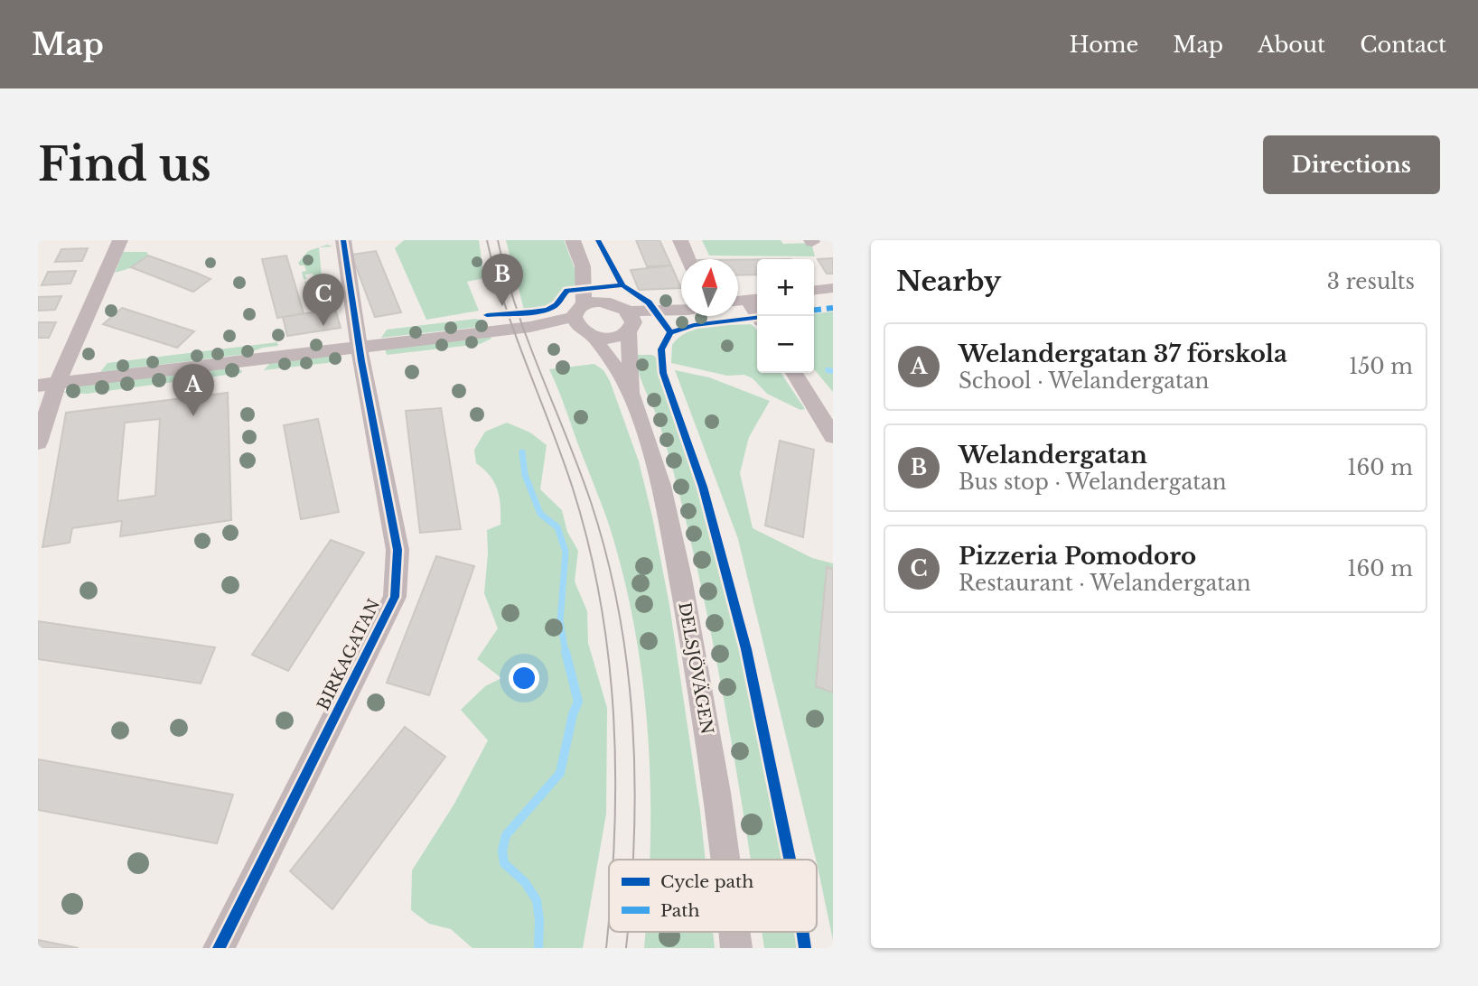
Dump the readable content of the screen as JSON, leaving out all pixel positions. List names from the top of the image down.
{
  "streets": {
    "street": ["BIRKAGATAN", "DELSJÖVÄGEN"]
  },
  "legend": ["Cycle path", "Path"],
  "north": "top",
  "page": {
    "header": "Map",
    "nav": [
      "Home",
      "Map",
      "About",
      "Contact"
    ],
    "buttons": "Directions",
    "title": "Find us",
    "heading": ["Nearby", "3 results"],
    "pins": ["B", "C", "A"],
    "map_buttons": ["+", "−"],
    "list": [
      {
        "mark": "A",
        "name": "Welandergatan 37 förskola",
        "note": "School · Welandergatan",
        "value": "150 m"
      },
      {
        "mark": "B",
        "name": "Welandergatan",
        "note": "Bus stop · Welandergatan",
        "value": "160 m"
      },
      {
        "mark": "C",
        "name": "Pizzeria Pomodoro",
        "note": "Restaurant · Welandergatan",
        "value": "160 m"
      }
    ]
  }
}
